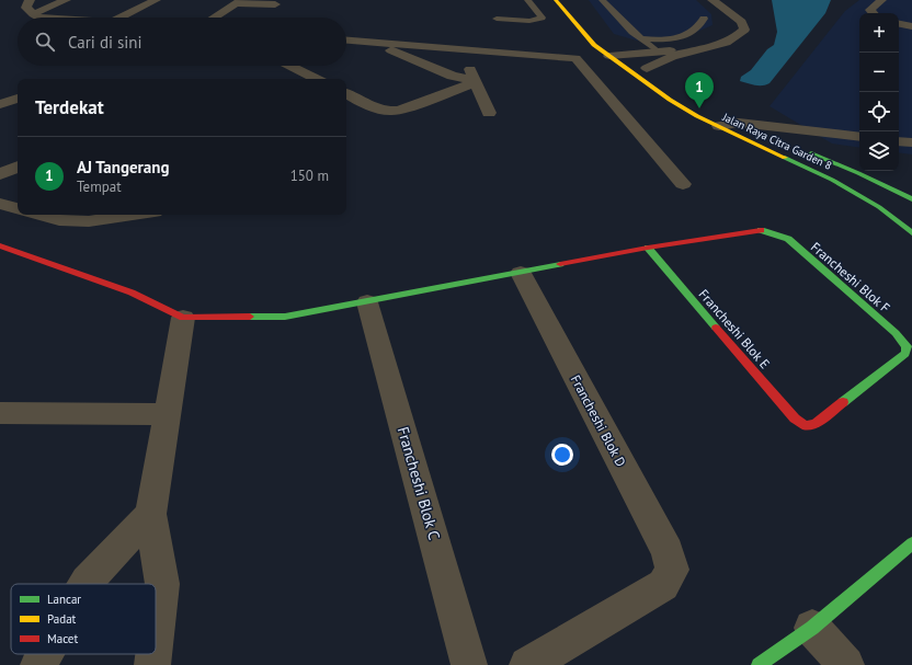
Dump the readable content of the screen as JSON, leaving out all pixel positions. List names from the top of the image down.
{
  "streets": {
    "street": [
      "Jalan Raya Citra Garden 8",
      "Francheshi Blok F",
      "Francheshi Blok E",
      "Francheshi Blok D",
      "Francheshi Blok C"
    ]
  },
  "crossings": [
    ["Francheshi Blok F", "Francheshi Blok E"]
  ],
  "legend": ["Lancar", "Padat", "Macet"],
  "page": {
    "map_buttons": ["+", "−"],
    "search": "Cari di sini",
    "pins": "1",
    "heading": "Terdekat",
    "list": [
      {
        "mark": "1",
        "name": "AJ Tangerang",
        "note": "Tempat",
        "value": "150 m"
      }
    ]
  }
}
